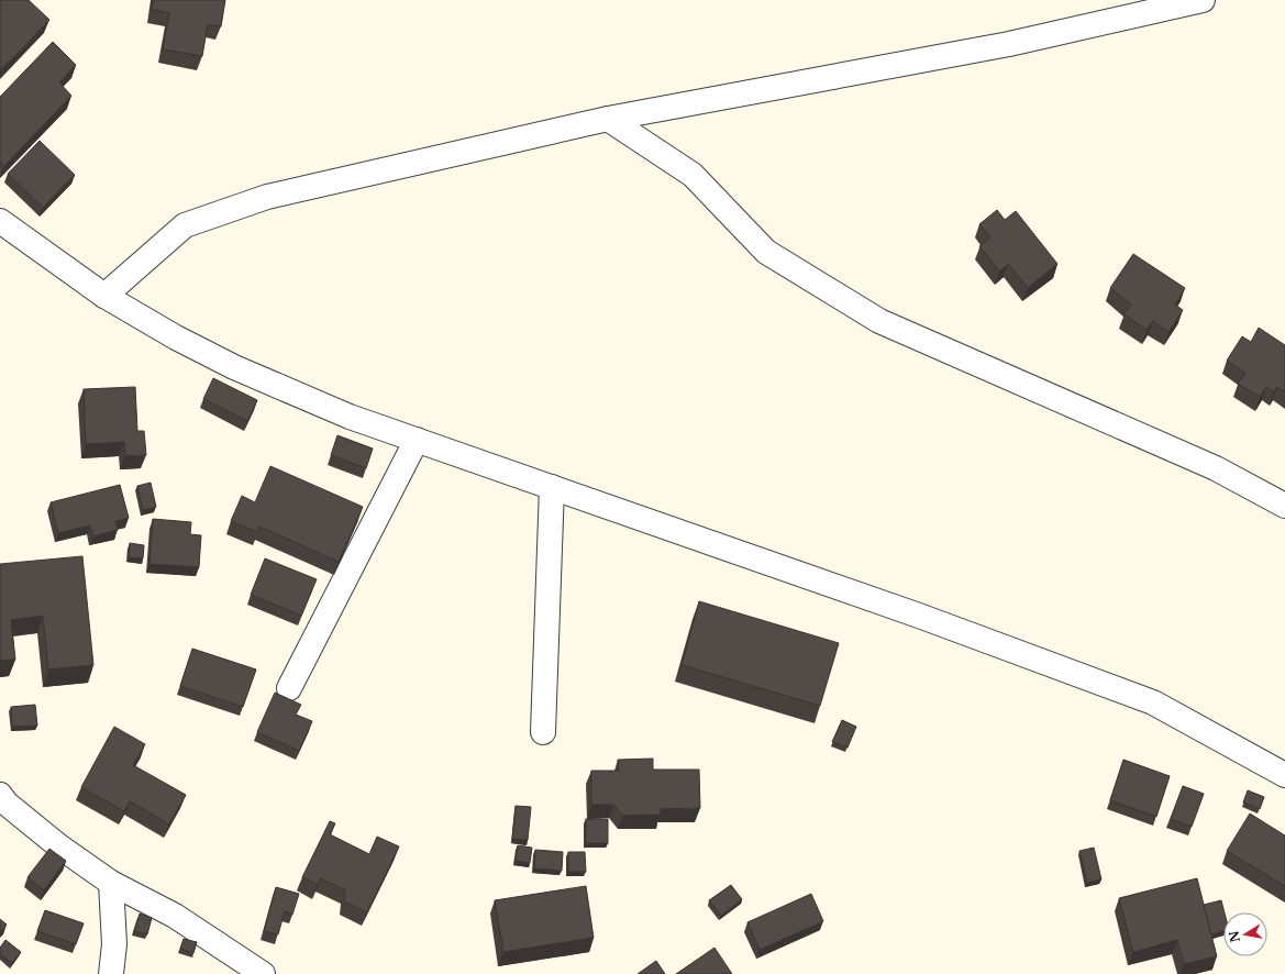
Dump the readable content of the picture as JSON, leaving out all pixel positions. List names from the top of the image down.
{
  "north": "left"
}
